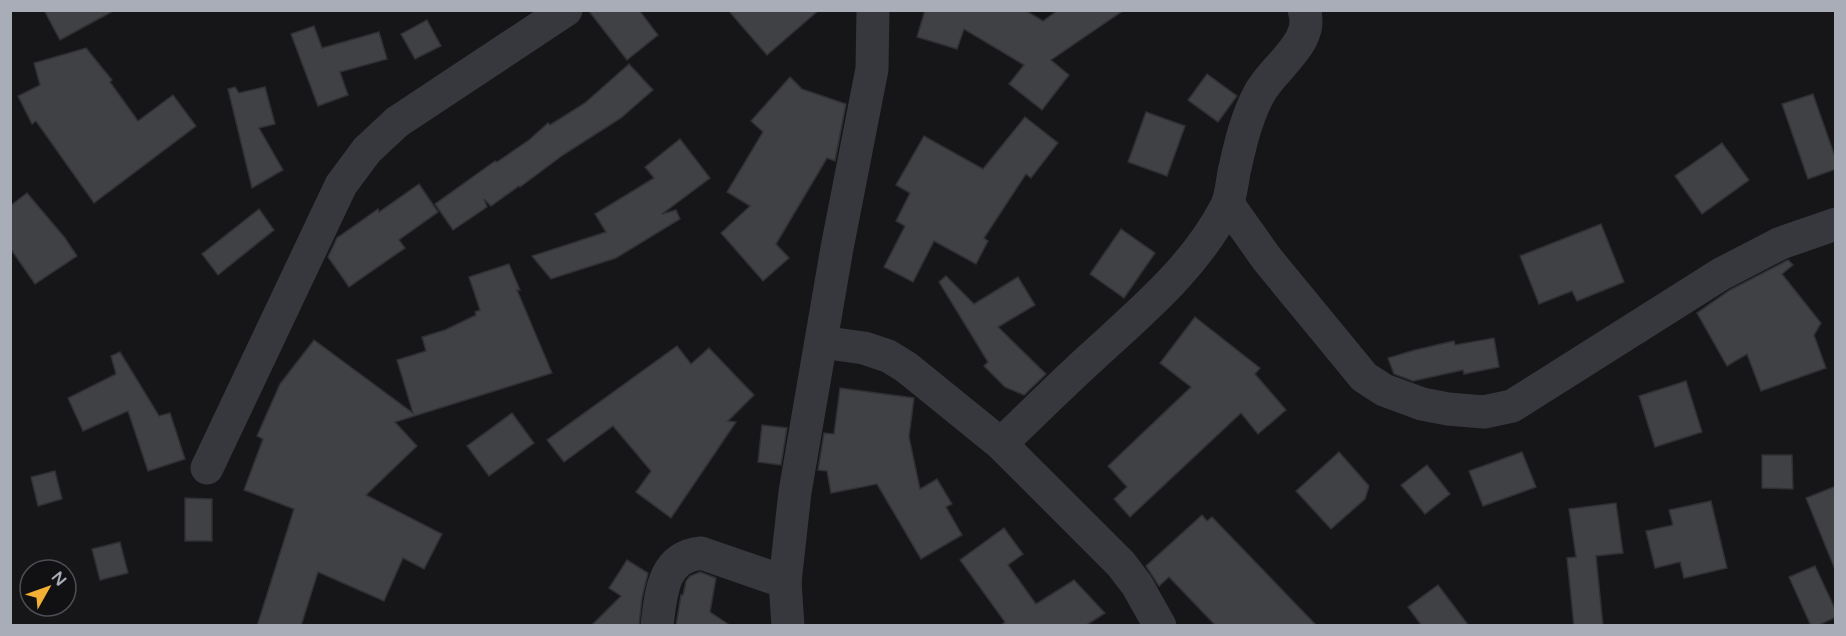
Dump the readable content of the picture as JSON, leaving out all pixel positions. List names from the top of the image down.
{
  "north": "top right"
}
